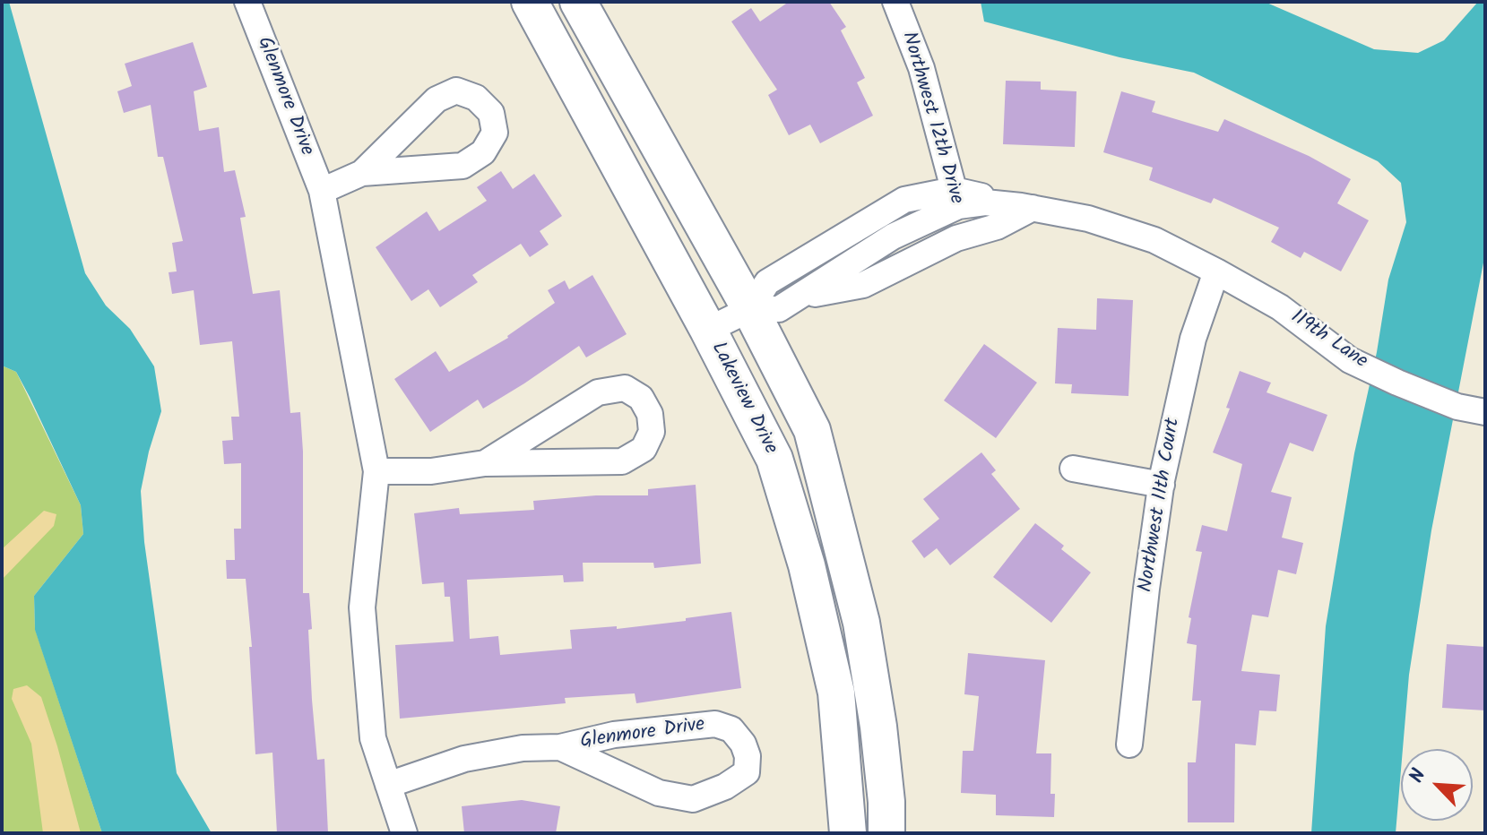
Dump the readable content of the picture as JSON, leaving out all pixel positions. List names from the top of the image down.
{
  "streets": {
    "street": [
      "Glenmore Drive",
      "Northwest 12th Drive",
      "119th Lane",
      "Lakeview Drive",
      "Northwest 11th Court"
    ]
  },
  "crossings": [
    ["Northwest 12th Drive", "119th Lane"],
    ["119th Lane", "Northwest 11th Court"]
  ],
  "north": "top left"
}
